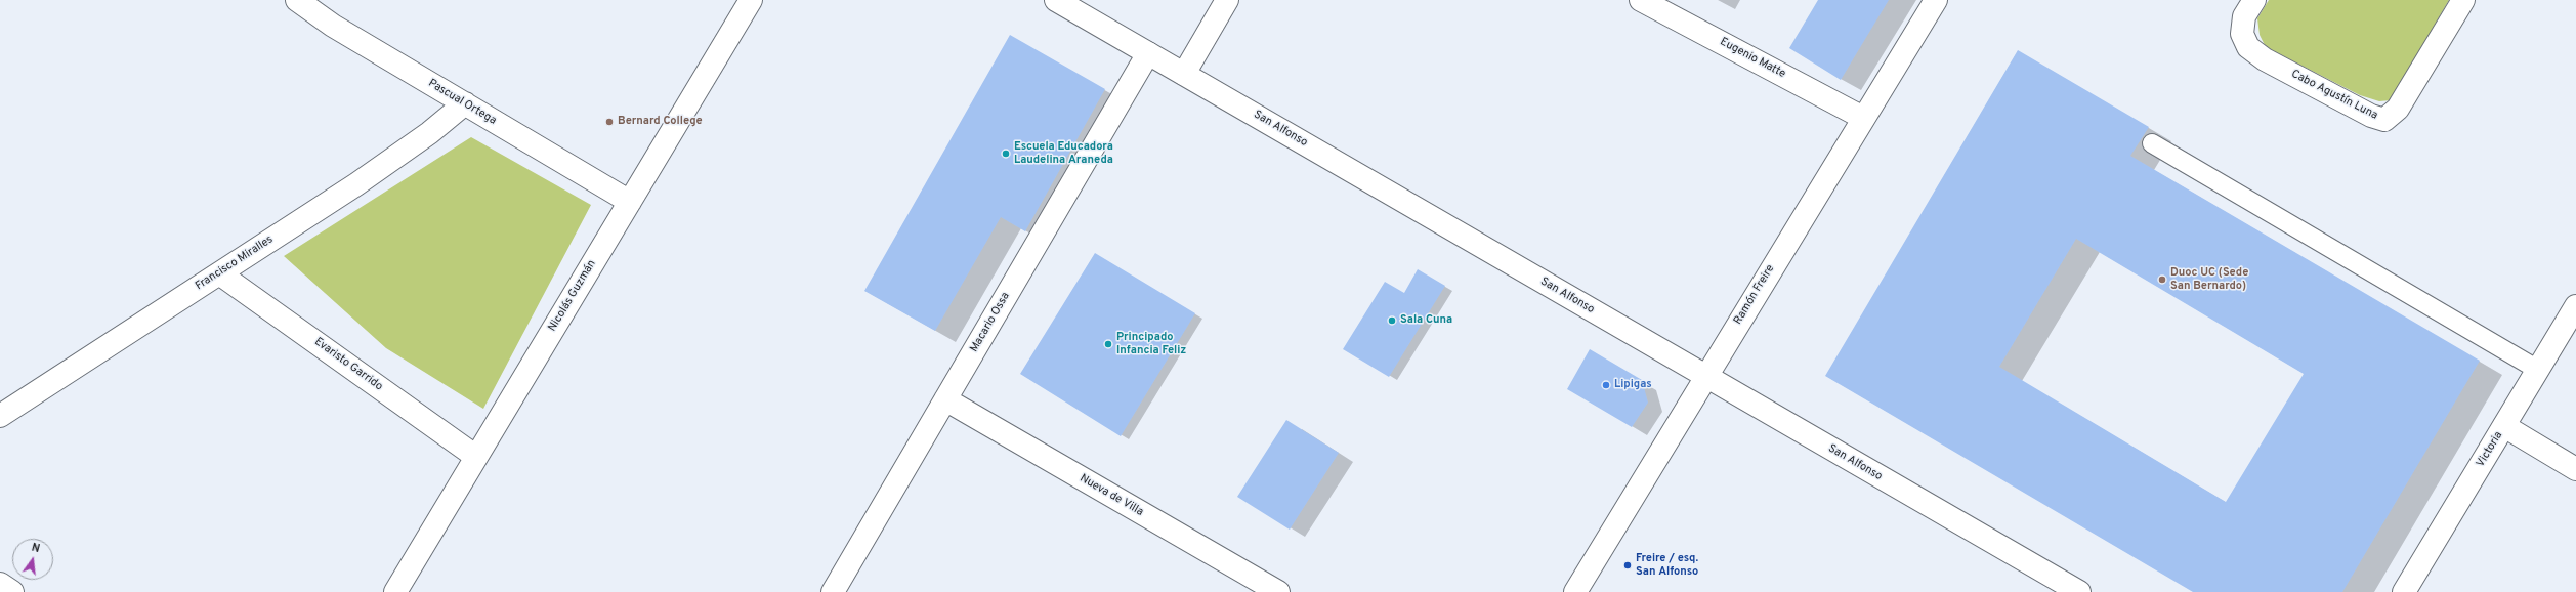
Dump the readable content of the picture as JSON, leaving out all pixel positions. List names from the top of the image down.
{
  "streets": {
    "street": [
      "Eugenio Matte",
      "Cabo Agustín Luna",
      "Pascual Ortega",
      "San Alfonso",
      "Francisco Miralles",
      "Ramón Freire",
      "Nicolás Guzmán",
      "Macario Ossa",
      "Evaristo Garrido",
      "Victoria",
      "Nueva de Villa"
    ]
  },
  "crossings": [
    ["Eugenio Matte", "Ramón Freire"],
    ["Pascual Ortega", "Francisco Miralles"],
    ["Pascual Ortega", "Nicolás Guzmán"],
    ["San Alfonso", "Ramón Freire"],
    ["San Alfonso", "Macario Ossa"],
    ["Francisco Miralles", "Evaristo Garrido"],
    ["Nicolás Guzmán", "Evaristo Garrido"],
    ["Macario Ossa", "Nueva de Villa"]
  ],
  "places": [
    "Bernard College",
    "Escuela Educadora Laudelina Araneda",
    "Duoc UC (Sede San Bernardo)",
    "Sala Cuna",
    "Principado Infancia Feliz",
    "Lipigas",
    "Freire / esq. San Alfonso"
  ],
  "north": "top"
}
